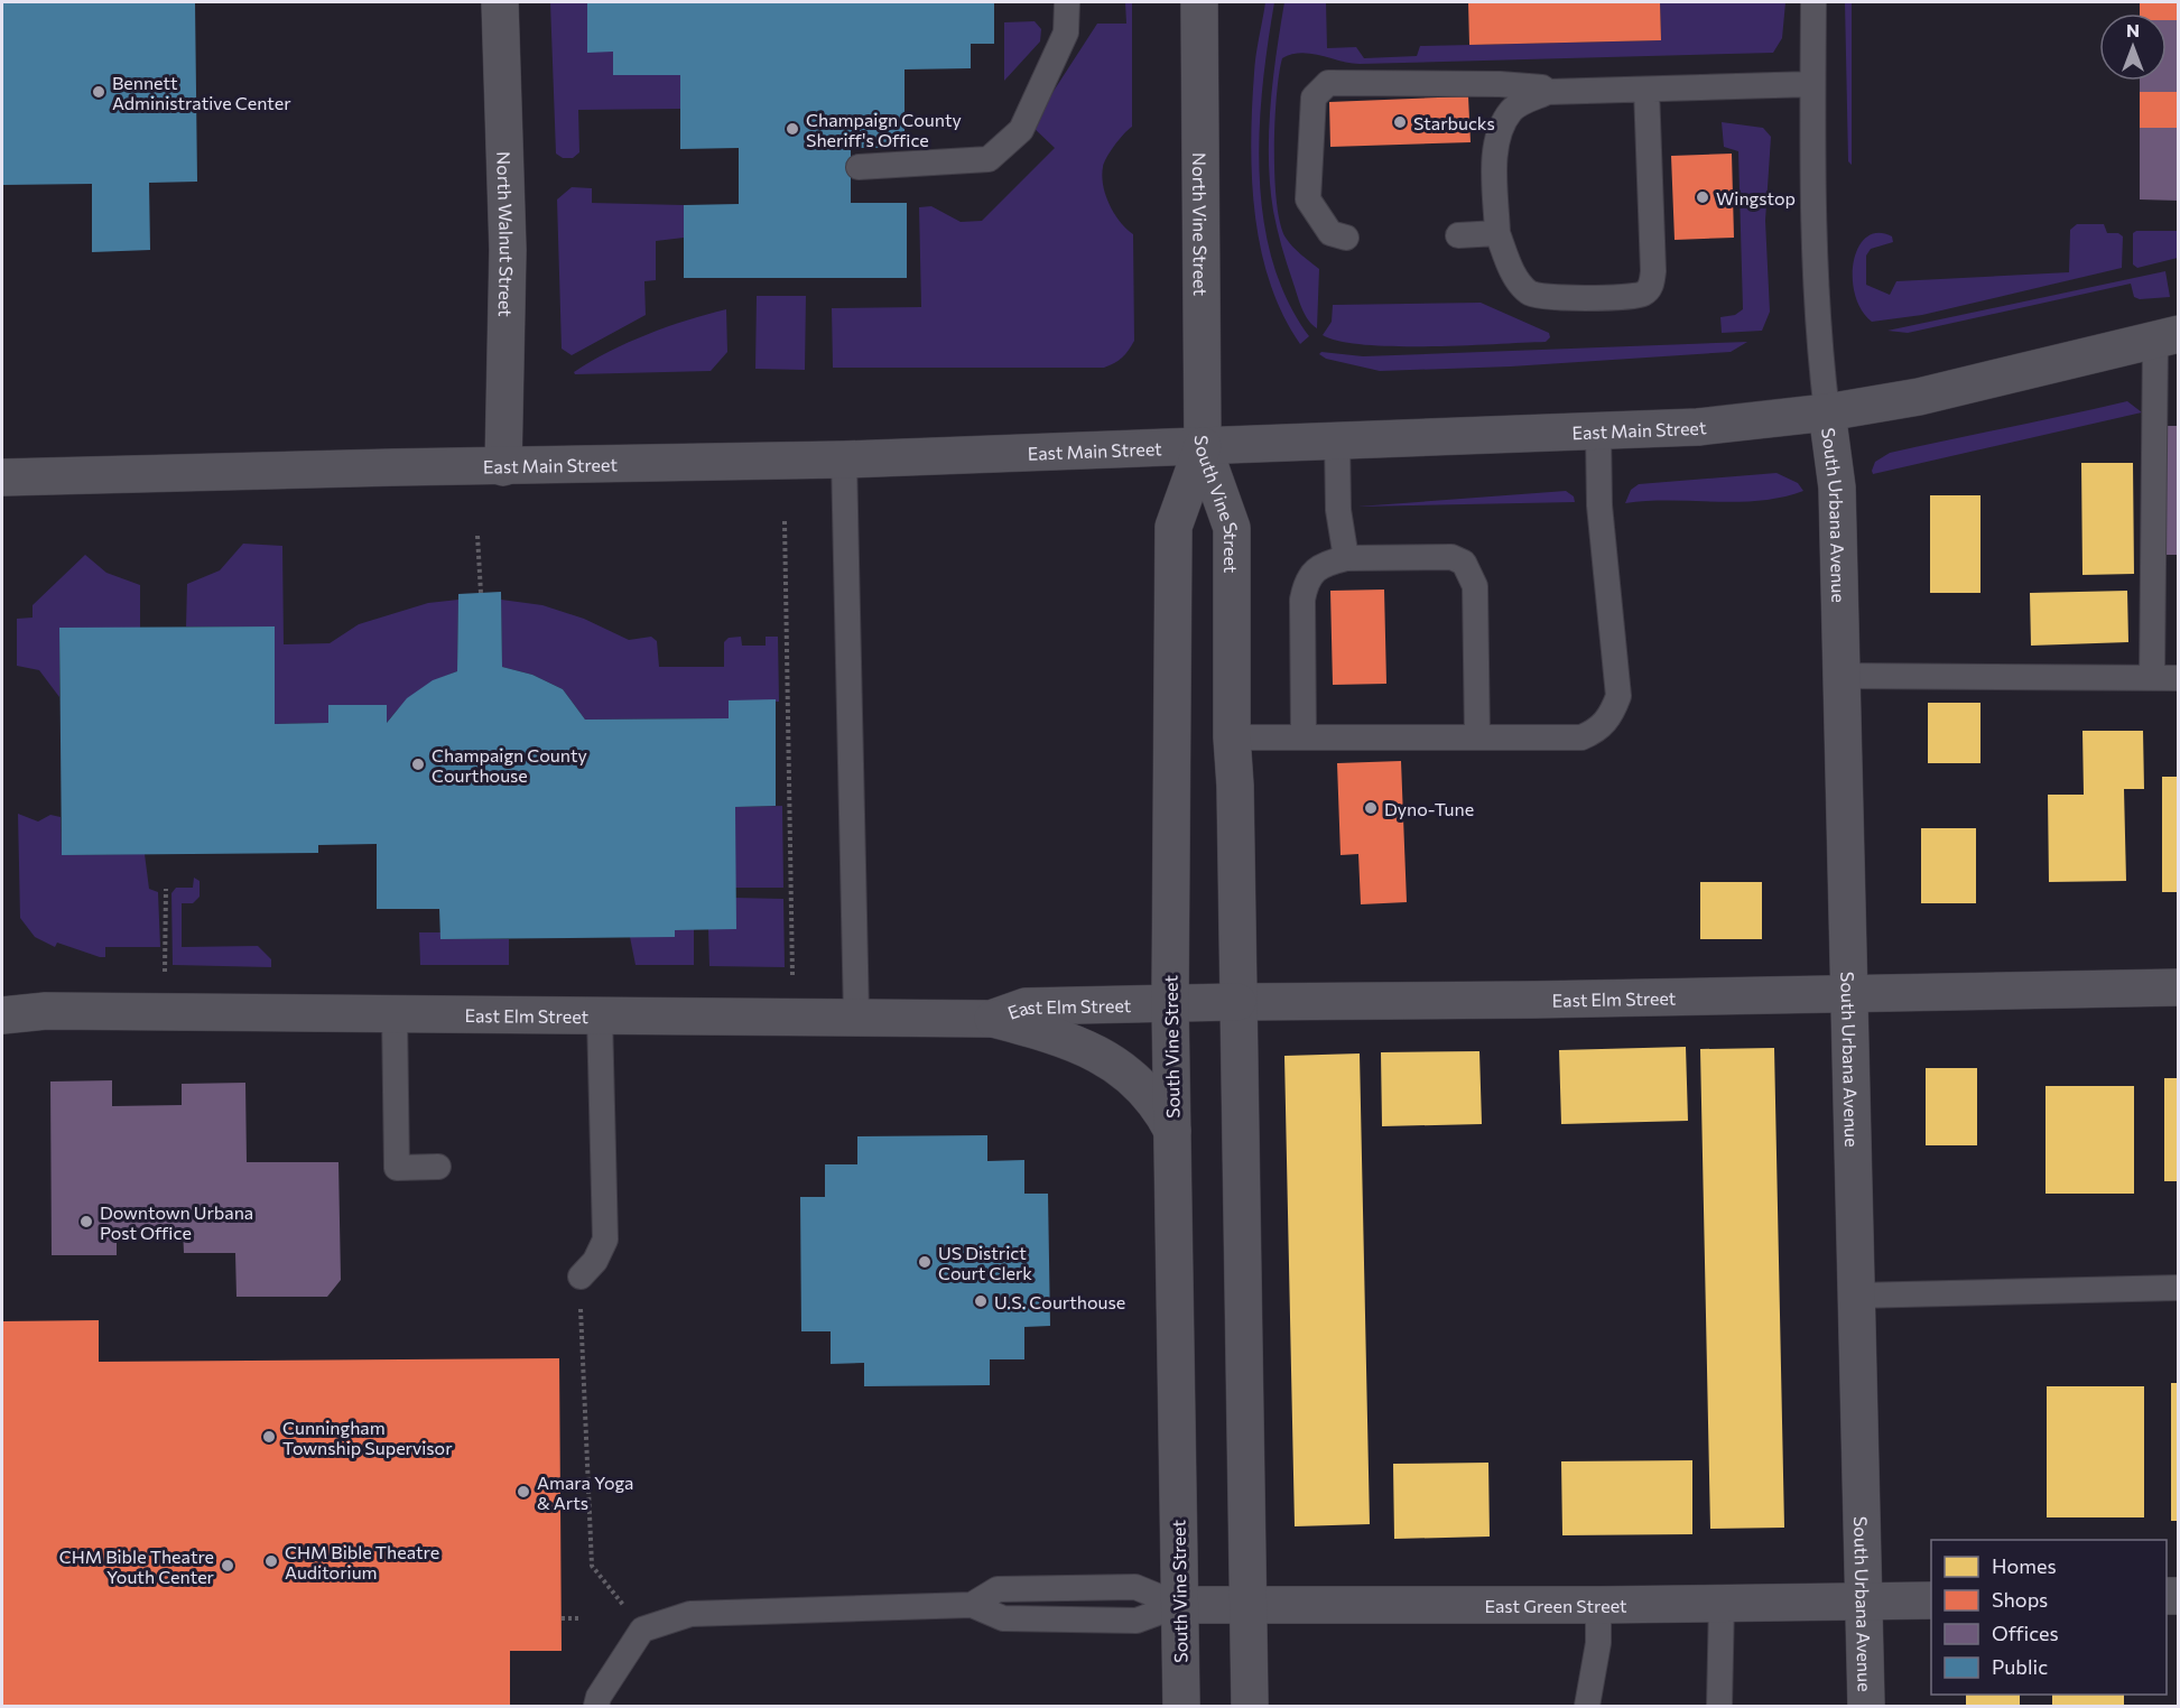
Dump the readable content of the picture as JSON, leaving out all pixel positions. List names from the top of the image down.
{
  "streets": {
    "main road": [
      "North Vine Street",
      "North Walnut Street",
      "East Main Street",
      "South Urbana Avenue",
      "South Vine Street",
      "East Elm Street",
      "East Green Street"
    ]
  },
  "crossings": [
    ["North Vine Street", "East Main Street"],
    ["North Vine Street", "South Vine Street"],
    ["North Walnut Street", "East Main Street"],
    ["East Main Street", "South Urbana Avenue"],
    ["East Main Street", "South Vine Street"],
    ["South Urbana Avenue", "East Elm Street"],
    ["South Urbana Avenue", "East Green Street"],
    ["South Vine Street", "East Elm Street"],
    ["South Vine Street", "East Green Street"]
  ],
  "places": [
    "Bennett Administrative Center",
    "Starbucks",
    "Champaign County Sheriff's Office",
    "Wingstop",
    "Champaign County Courthouse",
    "Dyno-Tune",
    "Downtown Urbana Post Office",
    "US District Court Clerk",
    "U.S. Courthouse",
    "Cunningham Township Supervisor",
    "Amara Yoga & Arts",
    "CHM Bible Theatre Auditorium",
    "CHM Bible Theatre Youth Center"
  ],
  "legend": [
    "Homes",
    "Shops",
    "Offices",
    "Public"
  ],
  "north": "top"
}
